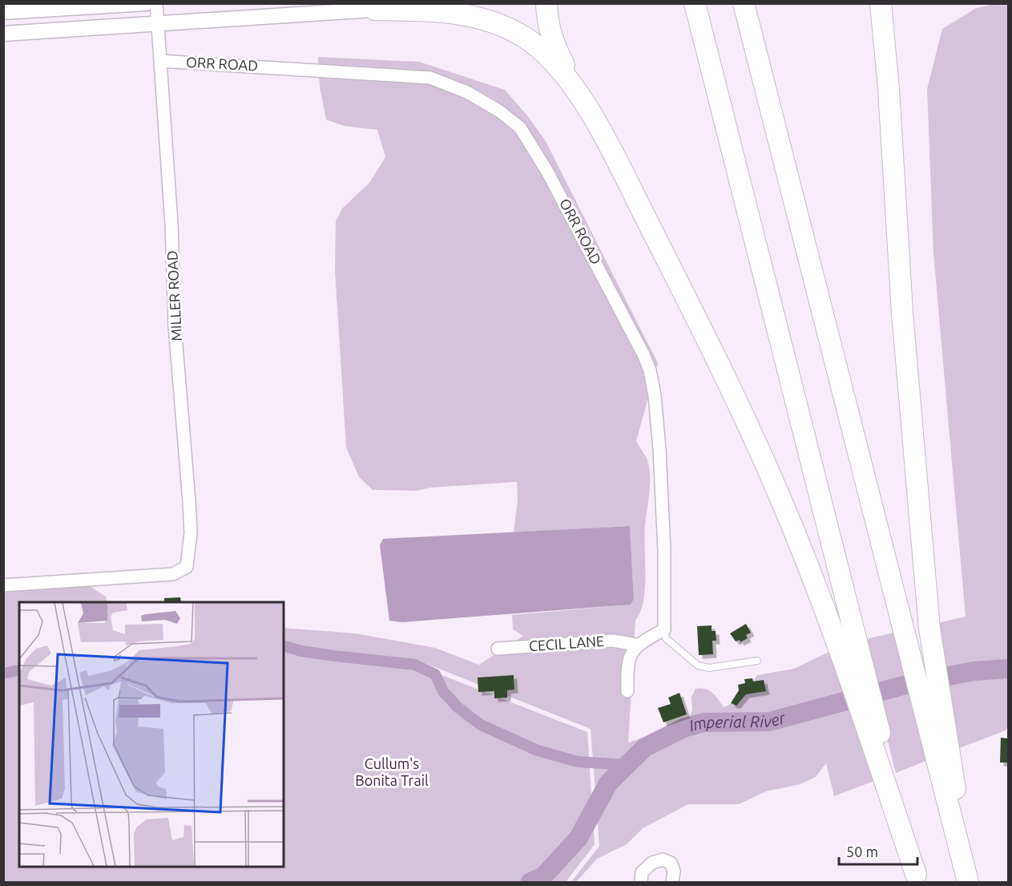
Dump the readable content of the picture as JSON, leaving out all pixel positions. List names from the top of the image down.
{
  "streets": {
    "street": ["ORR ROAD", "MILLER ROAD", "CECIL LANE"]
  },
  "crossings": [
    ["ORR ROAD", "MILLER ROAD"]
  ],
  "water": ["Imperial River"],
  "parks": ["Cullum's Bonita Trail"],
  "scale_bar": "50 m"
}
